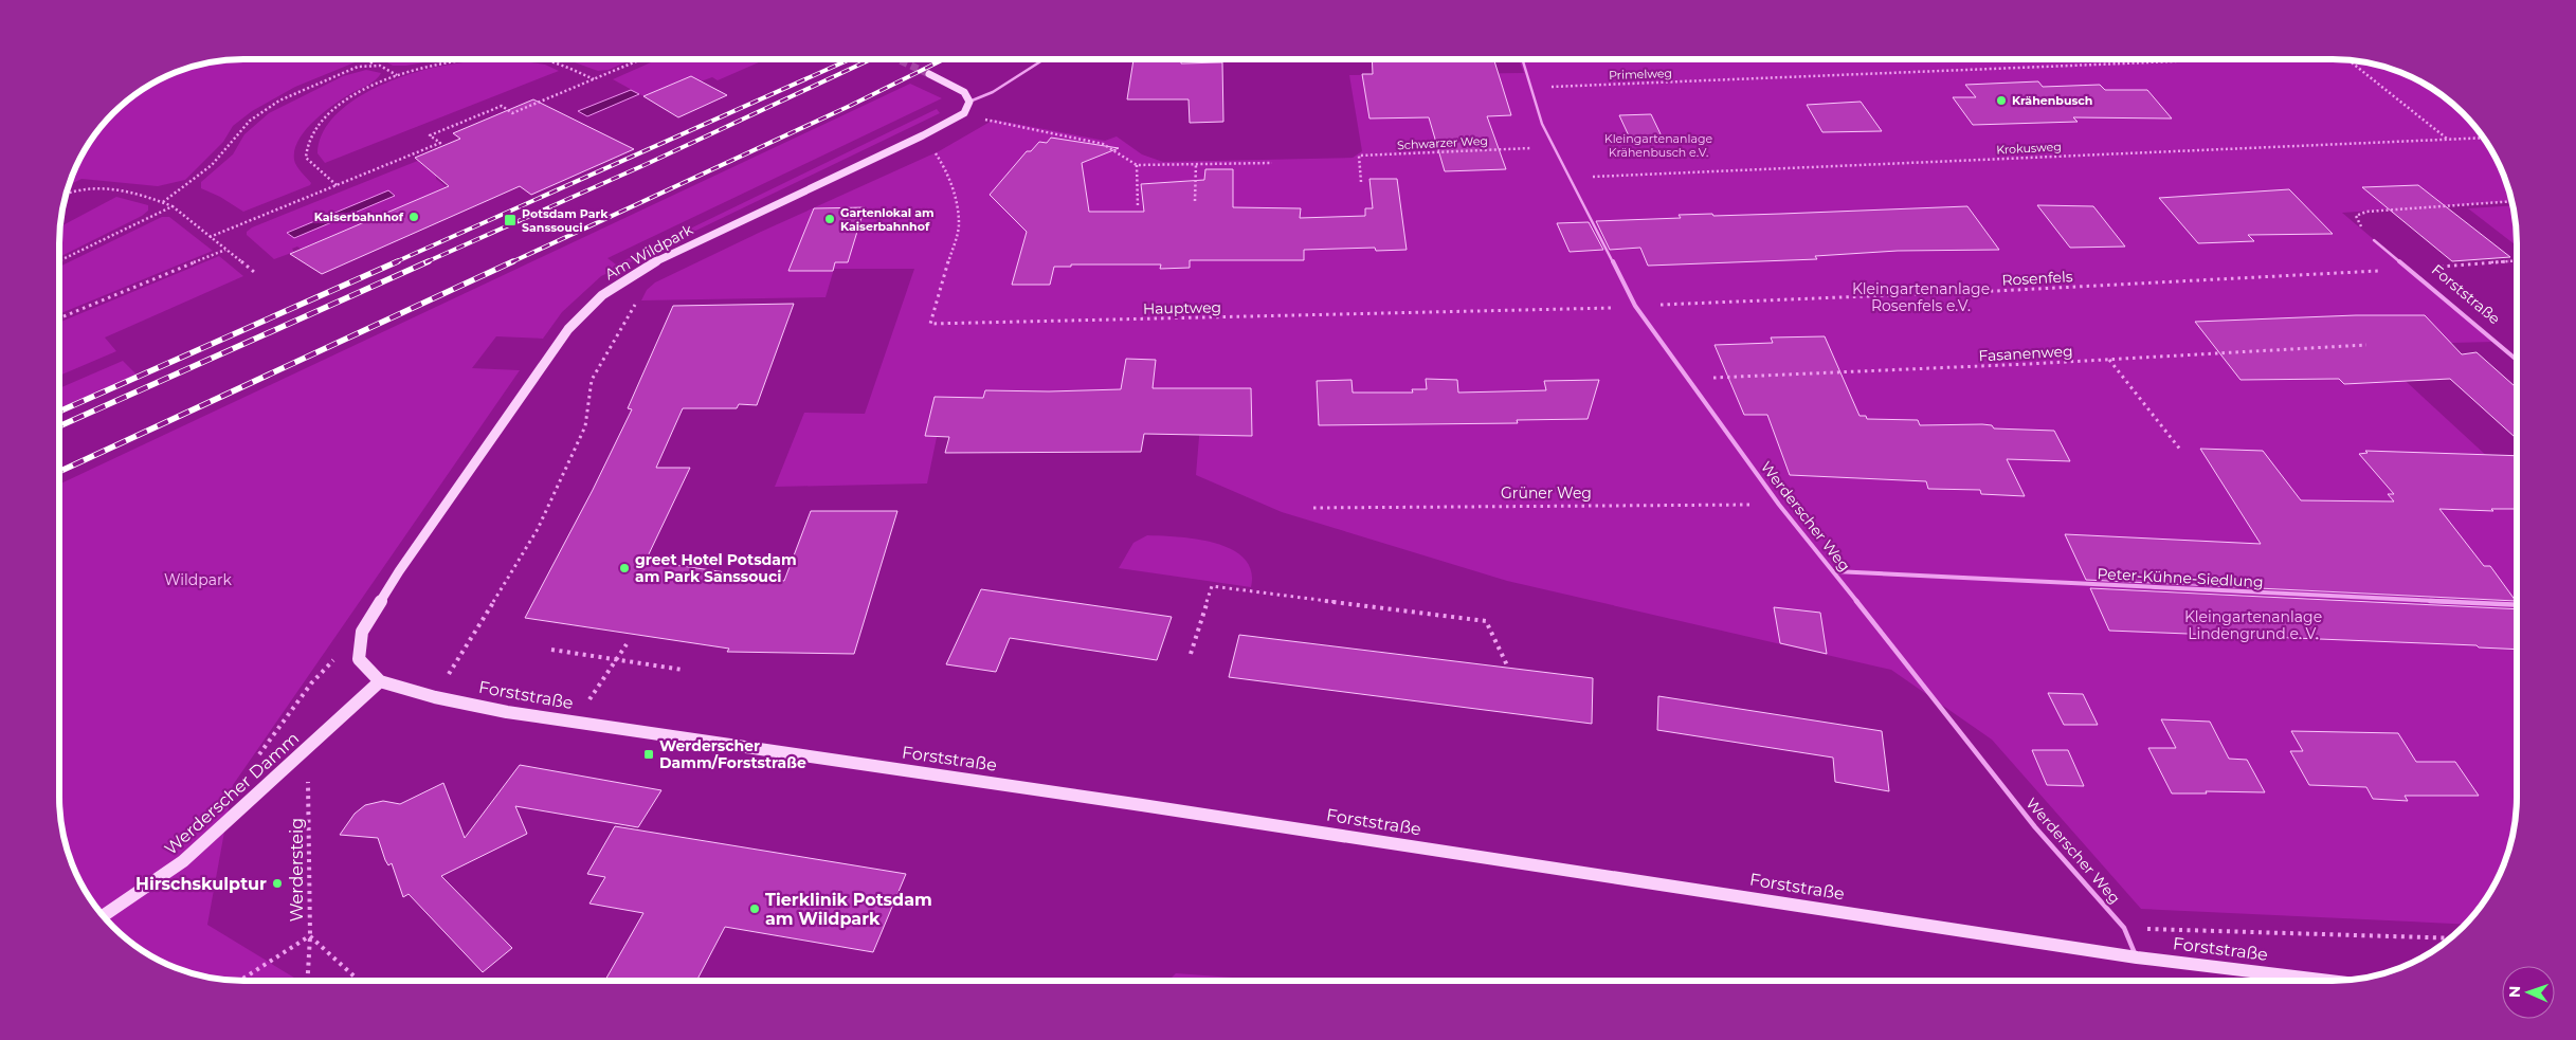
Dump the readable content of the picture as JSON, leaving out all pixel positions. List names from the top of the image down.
{
  "streets": {
    "street": ["Am Wildpark", "Forststraße", "Werderscher Damm"],
    "lane": ["Werderscher Weg", "Peter-Kühne-Siedlung"],
    "path": [
      "Primelweg",
      "Schwarzer Weg",
      "Krokusweg",
      "Rosenfels",
      "Hauptweg",
      "Fasanenweg",
      "Grüner Weg",
      "Werdersteig"
    ]
  },
  "crossings": [
    ["Primelweg", "Werderscher Weg"],
    ["Schwarzer Weg", "Werderscher Weg"],
    ["Krokusweg", "Werderscher Weg"],
    ["Am Wildpark", "Forststraße"],
    ["Am Wildpark", "Hauptweg"],
    ["Am Wildpark", "Werderscher Damm"],
    ["Rosenfels", "Forststraße"],
    ["Rosenfels", "Hauptweg"],
    ["Rosenfels", "Werderscher Weg"],
    ["Forststraße", "Werderscher Weg"],
    ["Forststraße", "Werderscher Damm"],
    ["Hauptweg", "Werderscher Weg"],
    ["Fasanenweg", "Werderscher Weg"],
    ["Grüner Weg", "Werderscher Weg"],
    ["Werderscher Weg", "Peter-Kühne-Siedlung"],
    ["Werderscher Damm", "Werdersteig"]
  ],
  "parks": [
    "Kleingartenanlage Krähenbusch e.V.",
    "Kleingartenanlage Rosenfels e.V.",
    "Wildpark",
    "Kleingartenanlage Lindengrund e. V."
  ],
  "places": {
    "other": [
      "Krähenbusch",
      "Kaiserbahnhof",
      "Gartenlokal am Kaiserbahnhof",
      "greet Hotel Potsdam am Park Sanssouci",
      "Hirschskulptur",
      "Tierklinik Potsdam am Wildpark"
    ],
    "transit": ["Potsdam Park Sanssouci", "Werderscher Damm/Forststraße"]
  },
  "north": "left"
}
